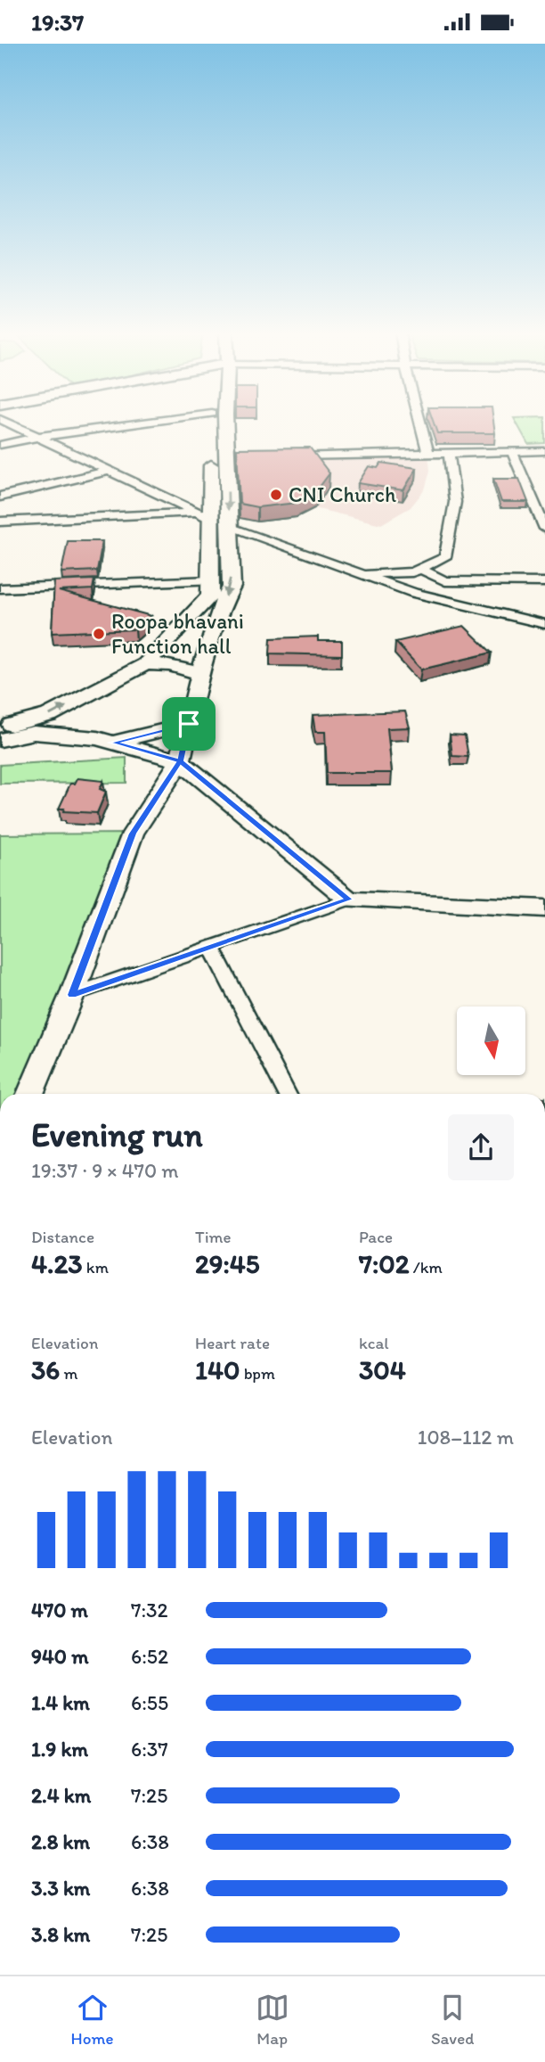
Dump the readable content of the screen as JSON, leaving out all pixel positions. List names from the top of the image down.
{
  "places": ["CNI Church", "Roopa bhavani Function hall"],
  "north": "bottom",
  "page": {
    "status": "19:37",
    "heading": ["Evening run", "19:37 · 9 × 470 m"],
    "stats": [
      ["Distance", "4.23 km"],
      ["Time", "29:45"],
      ["Pace", "7:02 /km"],
      ["Elevation", "36 m"],
      ["Heart rate", "140 bpm"],
      ["kcal", "304"]
    ],
    "chart": ["Elevation", "108–112 m"],
    "list": [
      {
        "name": "470 m",
        "note": "7:32"
      },
      {
        "name": "940 m",
        "note": "6:52"
      },
      {
        "name": "1.4 km",
        "note": "6:55"
      },
      {
        "name": "1.9 km",
        "note": "6:37"
      },
      {
        "name": "2.4 km",
        "note": "7:25"
      },
      {
        "name": "2.8 km",
        "note": "6:38"
      },
      {
        "name": "3.3 km",
        "note": "6:38"
      },
      {
        "name": "3.8 km",
        "note": "7:25"
      }
    ],
    "tabs": ["Home", "Map", "Saved"]
  }
}
